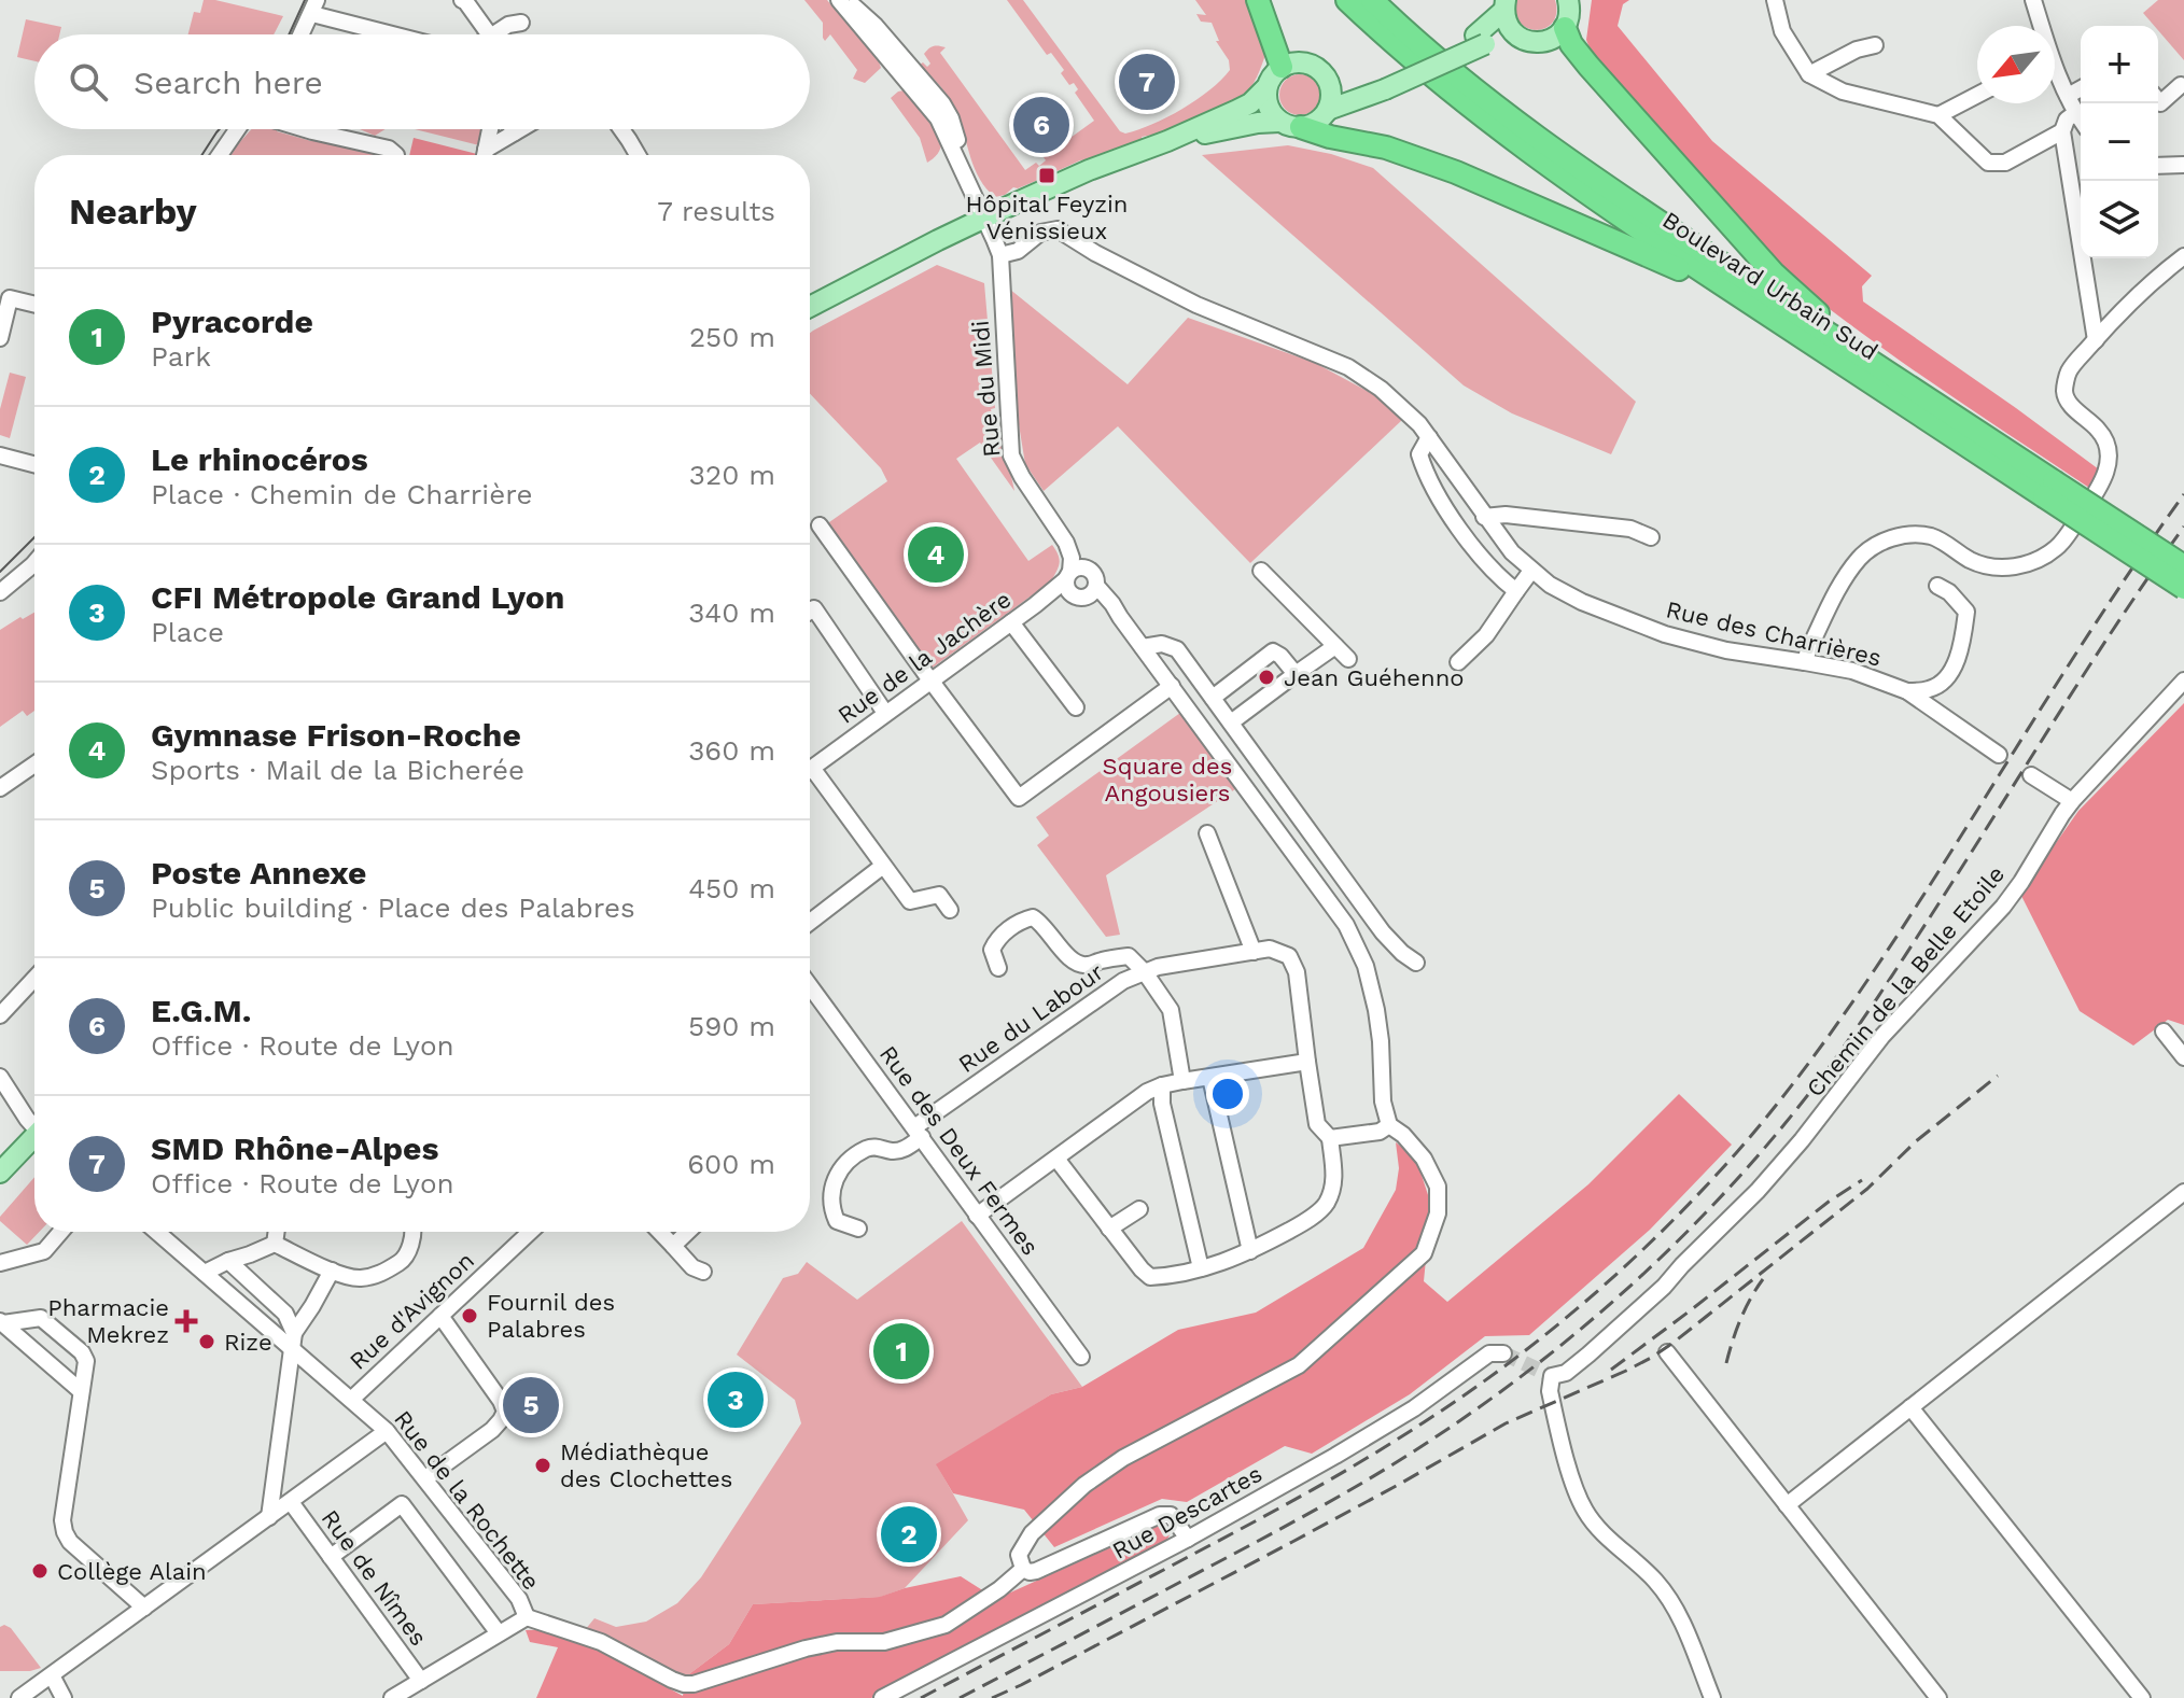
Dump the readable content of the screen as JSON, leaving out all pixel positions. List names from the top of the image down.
{
  "streets": {
    "highway": ["Boulevard Urbain Sud"],
    "street": [
      "Rue du Midi",
      "Rue des Charrières",
      "Rue de la Jachère",
      "Chemin de la Belle Etoile",
      "Rue du Labour",
      "Rue des Deux Fermes",
      "Rue d'Avignon",
      "Rue de la Rochette",
      "Rue Descartes",
      "Rue de Nîmes"
    ]
  },
  "crossings": [
    ["Rue du Midi", "Rue des Charrières"],
    ["Rue du Midi", "Rue de la Jachère"],
    ["Rue du Labour", "Rue des Deux Fermes"],
    ["Rue d'Avignon", "Rue de la Rochette"]
  ],
  "parks": ["Square des Angousiers"],
  "places": {
    "transit": ["Hôpital Feyzin Vénissieux"],
    "other": [
      "Jean Guéhenno",
      "Fournil des Palabres",
      "Rize",
      "Médiathèque des Clochettes",
      "Collège Alain"
    ],
    "health": ["Pharmacie Mekrez"]
  },
  "north": "bottom left",
  "page": {
    "map_buttons": ["+", "−"],
    "search": "Search here",
    "pins": [
      "7",
      "6",
      "4",
      "1",
      "3",
      "5",
      "2"
    ],
    "heading": ["Nearby", "7 results"],
    "list": [
      {
        "mark": "1",
        "name": "Pyracorde",
        "note": "Park",
        "value": "250 m"
      },
      {
        "mark": "2",
        "name": "Le rhinocéros",
        "note": "Place · Chemin de Charrière",
        "value": "320 m"
      },
      {
        "mark": "3",
        "name": "CFI Métropole Grand Lyon",
        "note": "Place",
        "value": "340 m"
      },
      {
        "mark": "4",
        "name": "Gymnase Frison-Roche",
        "note": "Sports · Mail de la Bicherée",
        "value": "360 m"
      },
      {
        "mark": "5",
        "name": "Poste Annexe",
        "note": "Public building · Place des Palabres",
        "value": "450 m"
      },
      {
        "mark": "6",
        "name": "E.G.M.",
        "note": "Office · Route de Lyon",
        "value": "590 m"
      },
      {
        "mark": "7",
        "name": "SMD Rhône-Alpes",
        "note": "Office · Route de Lyon",
        "value": "600 m"
      }
    ]
  }
}
